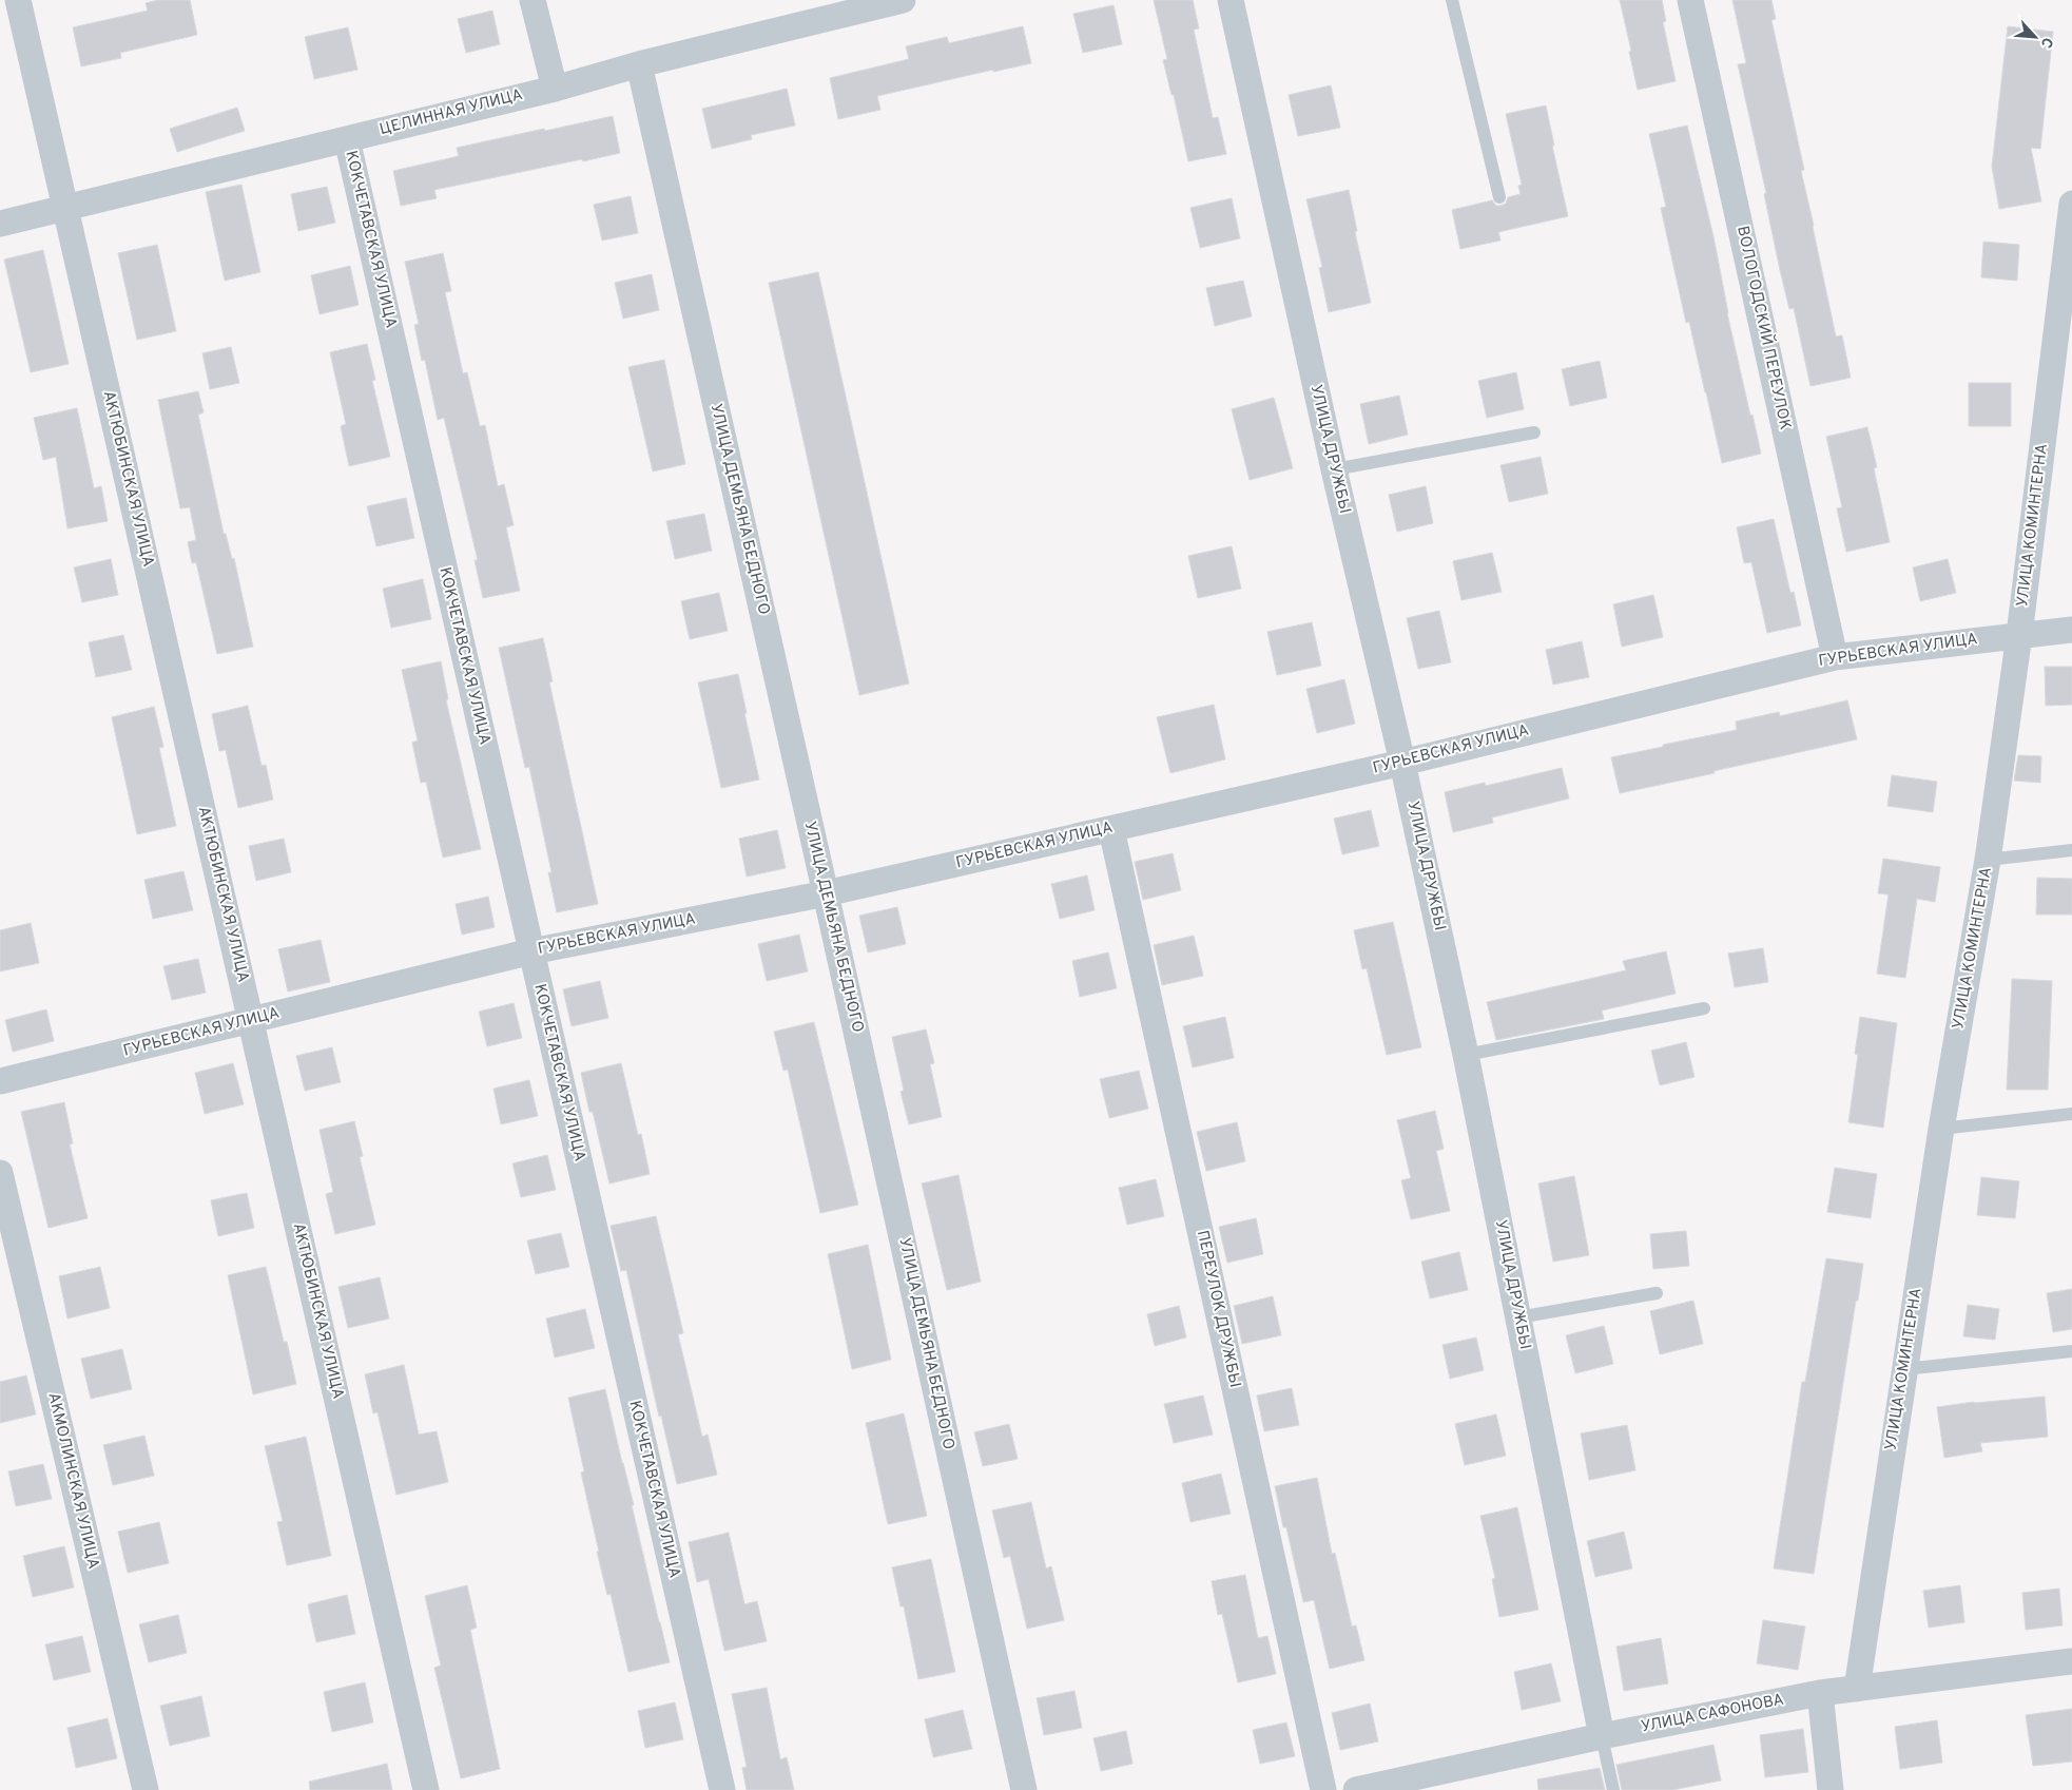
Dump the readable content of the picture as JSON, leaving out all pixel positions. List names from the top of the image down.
{
  "streets": {
    "street": [
      "ЦЕЛИННАЯ УЛИЦА",
      "КОКЧЕТАВСКАЯ УЛИЦА",
      "ВОЛОГОДСКИЙ ПЕРЕУЛОК",
      "УЛИЦА ДРУЖБЫ",
      "АКТЮБИНСКАЯ УЛИЦА",
      "УЛИЦА ДЕМЬЯНА БЕДНОГО",
      "УЛИЦА КОМИНТЕРНА",
      "ГУРЬЕВСКАЯ УЛИЦА",
      "ПЕРЕУЛОК ДРУЖБЫ",
      "АКМОЛИНСКАЯ УЛИЦА",
      "УЛИЦА САФОНОВА"
    ]
  },
  "crossings": [
    ["ЦЕЛИННАЯ УЛИЦА", "КОКЧЕТАВСКАЯ УЛИЦА"],
    ["ЦЕЛИННАЯ УЛИЦА", "АКТЮБИНСКАЯ УЛИЦА"],
    ["ЦЕЛИННАЯ УЛИЦА", "УЛИЦА ДЕМЬЯНА БЕДНОГО"],
    ["КОКЧЕТАВСКАЯ УЛИЦА", "ГУРЬЕВСКАЯ УЛИЦА"],
    ["ВОЛОГОДСКИЙ ПЕРЕУЛОК", "ГУРЬЕВСКАЯ УЛИЦА"],
    ["УЛИЦА ДРУЖБЫ", "ГУРЬЕВСКАЯ УЛИЦА"],
    ["УЛИЦА ДРУЖБЫ", "УЛИЦА САФОНОВА"],
    ["АКТЮБИНСКАЯ УЛИЦА", "ГУРЬЕВСКАЯ УЛИЦА"],
    ["УЛИЦА ДЕМЬЯНА БЕДНОГО", "ГУРЬЕВСКАЯ УЛИЦА"],
    ["УЛИЦА КОМИНТЕРНА", "ГУРЬЕВСКАЯ УЛИЦА"],
    ["УЛИЦА КОМИНТЕРНА", "УЛИЦА САФОНОВА"],
    ["ГУРЬЕВСКАЯ УЛИЦА", "ПЕРЕУЛОК ДРУЖБЫ"]
  ],
  "north": "bottom right"
}
